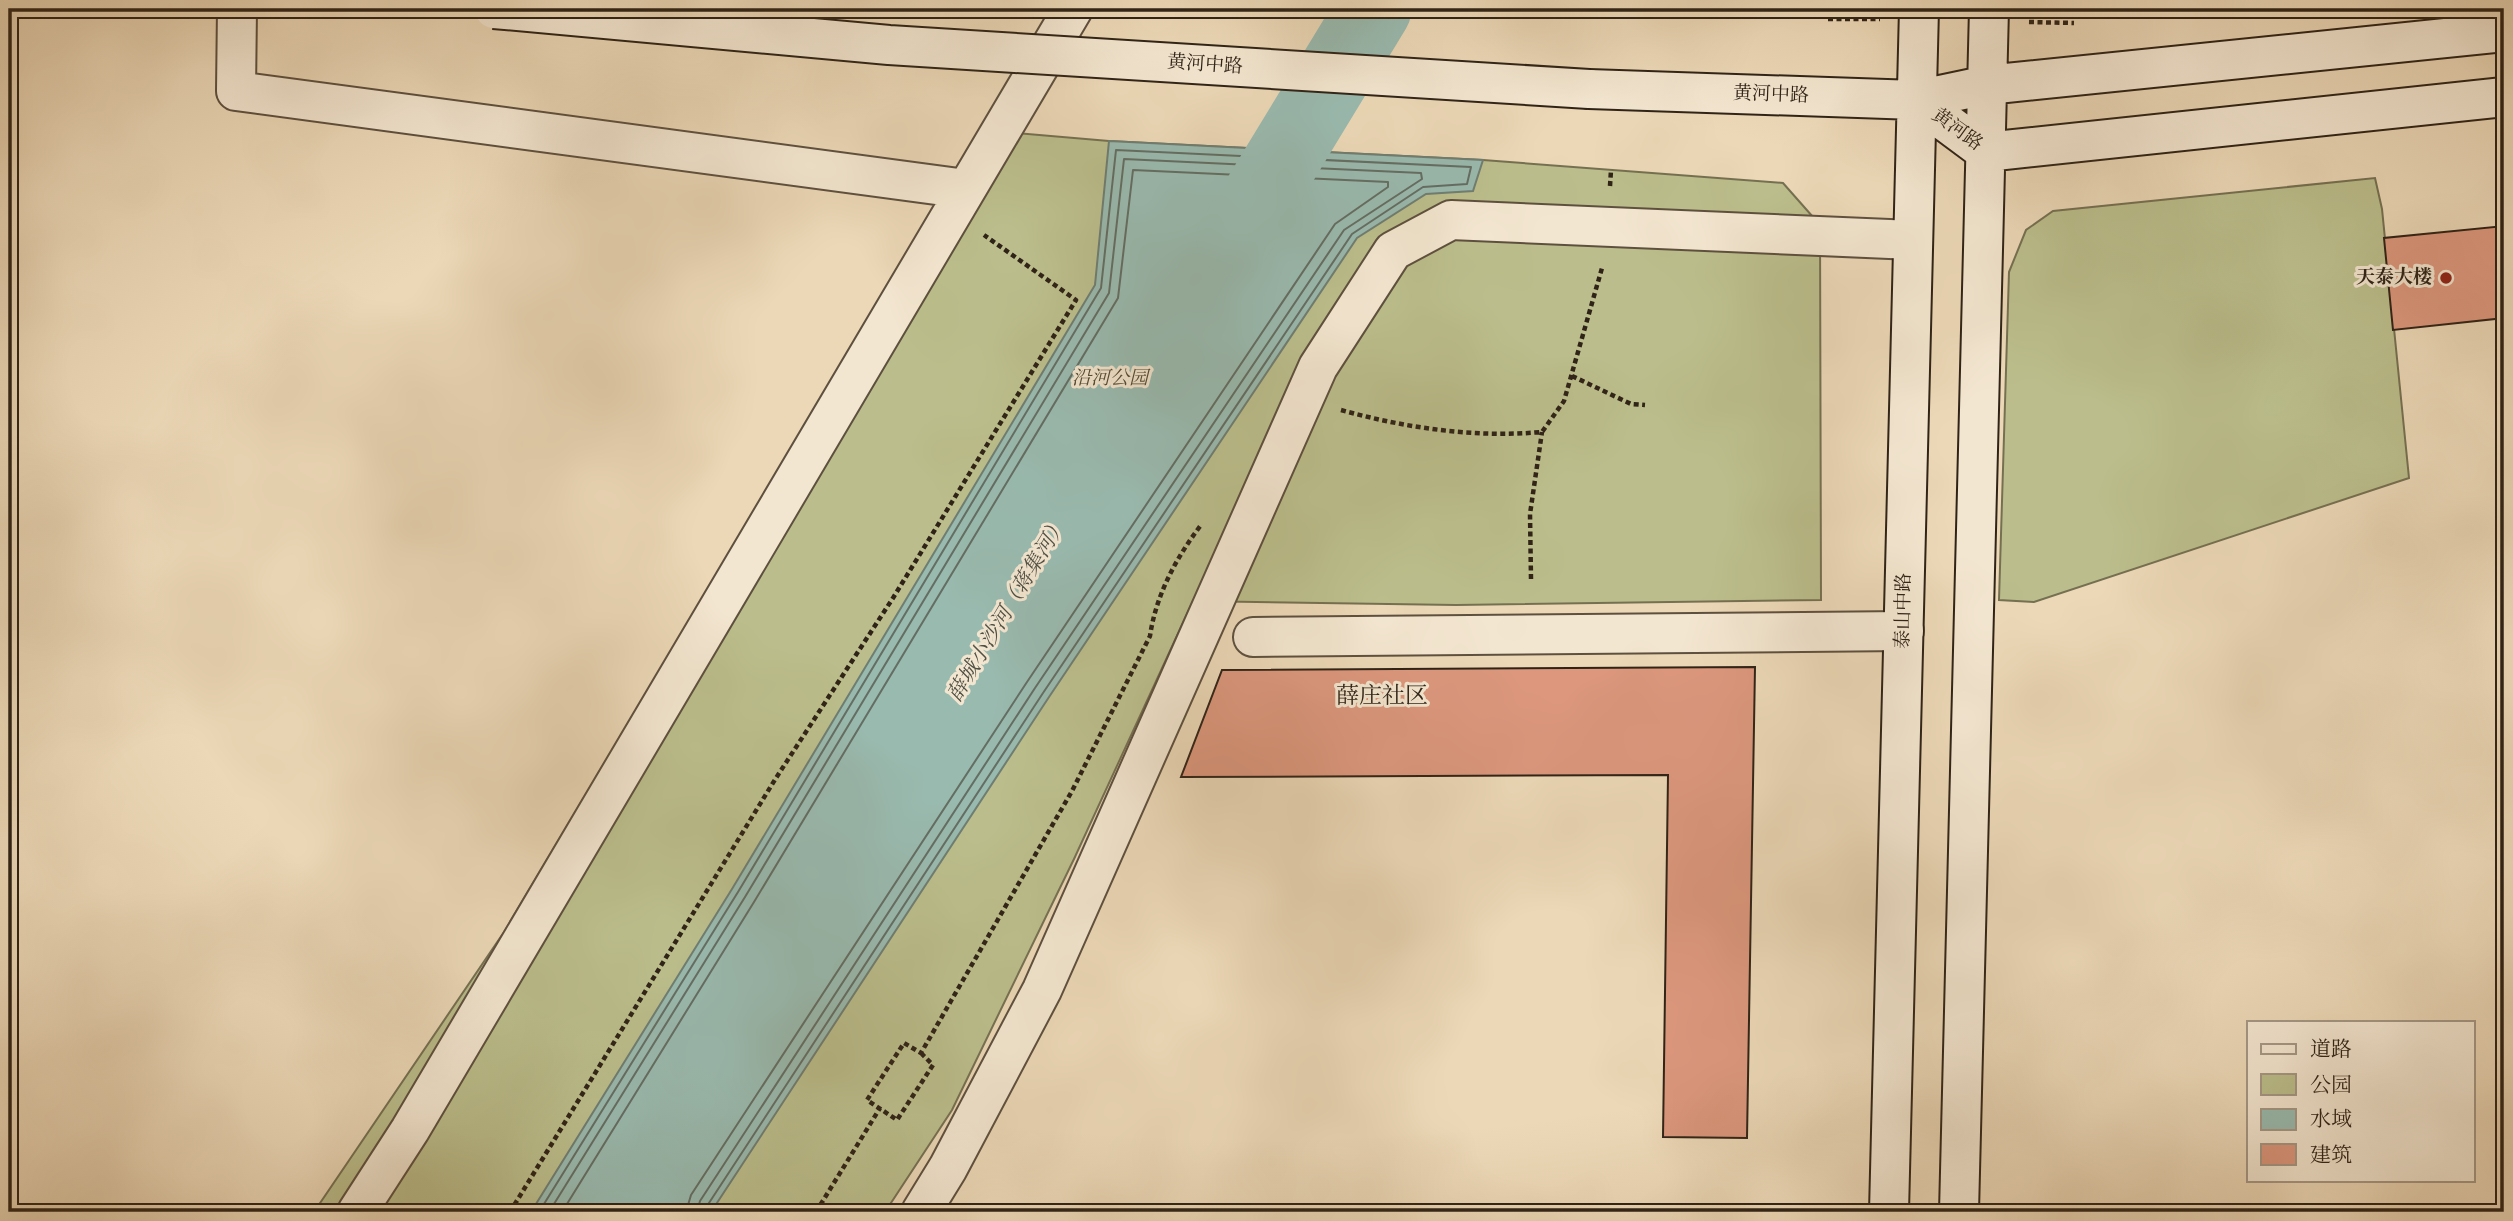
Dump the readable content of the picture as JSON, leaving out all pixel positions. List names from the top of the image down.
{
  "streets": {
    "main road": ["黄河中路", "黄河路", "泰山中路"]
  },
  "crossings": [
    ["黄河中路", "黄河路"],
    ["黄河中路", "泰山中路"],
    ["黄河路", "泰山中路"]
  ],
  "districts": ["薛庄社区"],
  "water": ["薛城小沙河（蒋集河）"],
  "parks": ["沿河公园"],
  "places": ["天泰大楼"],
  "legend": [
    "道路",
    "公园",
    "水域",
    "建筑"
  ]
}
